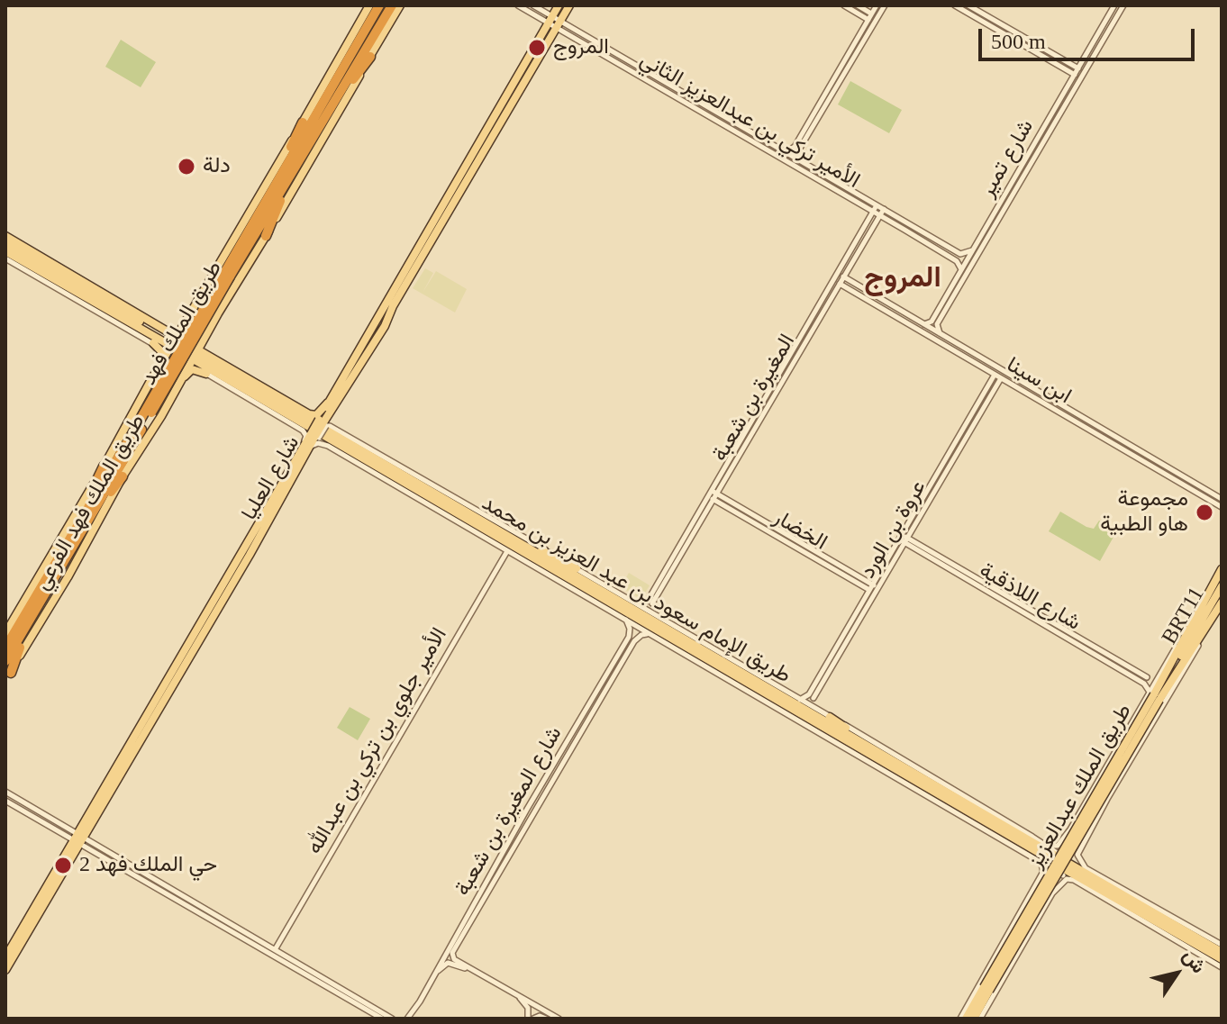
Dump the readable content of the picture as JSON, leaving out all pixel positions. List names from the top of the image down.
{
  "streets": {
    "highway": ["طريق الملك فهد"],
    "main road": [
      "شارع العليا",
      "طريق الملك فهد الفرعي",
      "طريق الإمام سعود بن عبد العزيز بن محمد",
      "BRT11",
      "طريق الملك عبدالعزيز"
    ],
    "street": [
      "الأمير تركي بن عبدالعزيز الثاني",
      "شارع تمير",
      "ابن سينا",
      "المغيرة بن شعبة",
      "عروة بن الورد",
      "الخضار",
      "شارع اللاذقية",
      "الأمير جلوي بن تركي بن عبدالله",
      "شارع المغيرة بن شعبة"
    ]
  },
  "crossings": [
    ["الأمير تركي بن عبدالعزيز الثاني", "المغيرة بن شعبة"],
    ["الأمير تركي بن عبدالعزيز الثاني", "شارع العليا"],
    ["ابن سينا", "المغيرة بن شعبة"],
    ["ابن سينا", "عروة بن الورد"],
    ["المغيرة بن شعبة", "الخضار"],
    ["طريق الملك فهد الفرعي", "طريق الإمام سعود بن عبد العزيز بن محمد"],
    ["عروة بن الورد", "الخضار"],
    ["عروة بن الورد", "شارع اللاذقية"],
    ["BRT11", "طريق الملك عبدالعزيز"]
  ],
  "districts": ["المروج"],
  "places": [
    "المروج",
    "دلة",
    "مجموعة هاو الطبية",
    "حي الملك فهد 2"
  ],
  "scale_bar": "500 m",
  "north": "top right"
}
